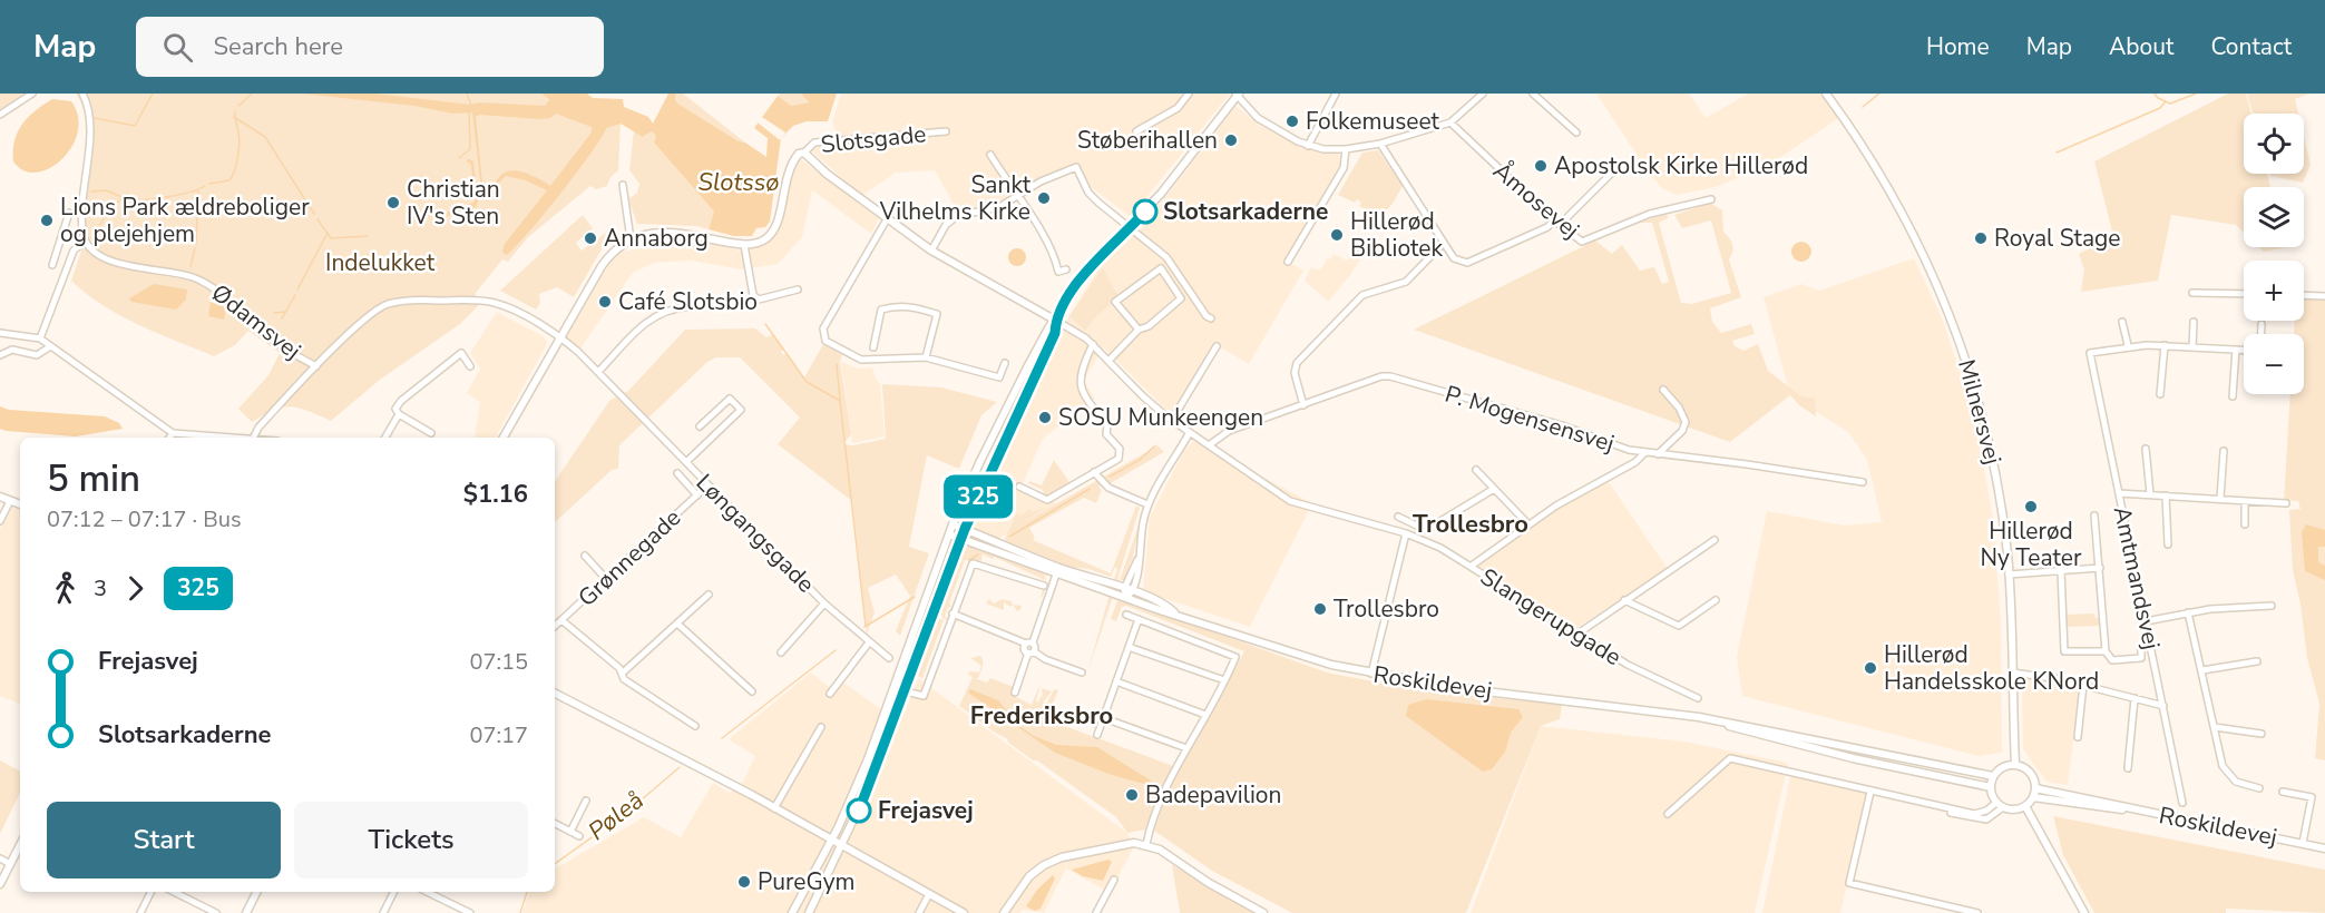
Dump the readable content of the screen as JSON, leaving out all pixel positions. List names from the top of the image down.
{
  "streets": {
    "street": [
      "Slotsgade",
      "Åmosevej",
      "Ødamsvej",
      "Milnersvej",
      "P. Mogensensvej",
      "Løngangsgade",
      "Grønnegade",
      "Amtmandsvej",
      "Slangerupgade",
      "Roskildevej"
    ]
  },
  "crossings": [
    ["Slotsgade", "Slangerupgade"],
    ["Ødamsvej", "Løngangsgade"],
    ["Milnersvej", "Roskildevej"],
    ["P. Mogensensvej", "Slangerupgade"],
    ["Løngangsgade", "Grønnegade"]
  ],
  "districts": ["Trollesbro", "Frederiksbro"],
  "water": ["Slotssø", "Pøleå"],
  "parks": ["Indelukket"],
  "places": [
    "Folkemuseet",
    "Støberihallen",
    "Apostolsk Kirke Hillerød",
    "Sankt Vilhelms Kirke",
    "Christian IV's Sten",
    "Slotsarkaderne",
    "Lions Park ældreboliger og plejehjem",
    "Hillerød Bibliotek",
    "Annaborg",
    "Royal Stage",
    "Café Slotsbio",
    "SOSU Munkeengen",
    "Hillerød Ny Teater",
    "Trollesbro",
    "Hillerød Handelsskole KNord",
    "Badepavilion",
    "Frejasvej",
    "PureGym"
  ],
  "lines": ["bus line 325"],
  "page": {
    "header": "Map",
    "search": "Search here",
    "nav": [
      "Home",
      "Map",
      "About",
      "Contact"
    ],
    "on_map": "325",
    "map_buttons": ["+", "−"],
    "heading": ["5 min", "07:12 – 07:17 · Bus", "$1.16"],
    "legs": ["3", "325"],
    "list": [
      {
        "name": "Frejasvej",
        "value": "07:15"
      },
      {
        "name": "Slotsarkaderne",
        "value": "07:17"
      }
    ],
    "buttons": ["Start", "Tickets"]
  }
}
